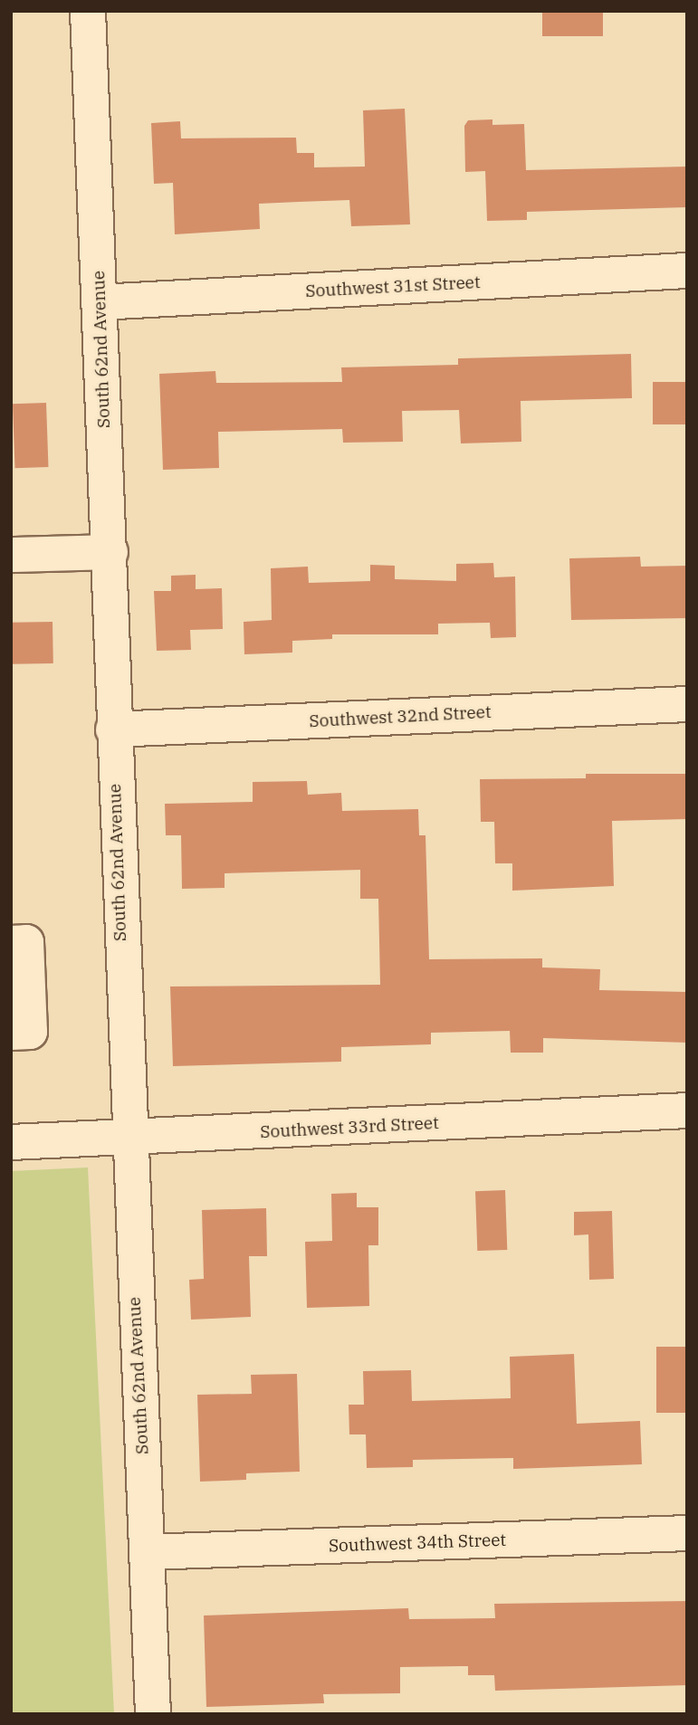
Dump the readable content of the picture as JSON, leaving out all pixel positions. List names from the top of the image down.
{
  "streets": {
    "street": [
      "Southwest 31st Street",
      "South 62nd Avenue",
      "Southwest 32nd Street",
      "Southwest 33rd Street",
      "Southwest 34th Street"
    ]
  },
  "crossings": [
    ["Southwest 31st Street", "South 62nd Avenue"],
    ["South 62nd Avenue", "Southwest 32nd Street"],
    ["South 62nd Avenue", "Southwest 33rd Street"],
    ["South 62nd Avenue", "Southwest 34th Street"]
  ]
}
